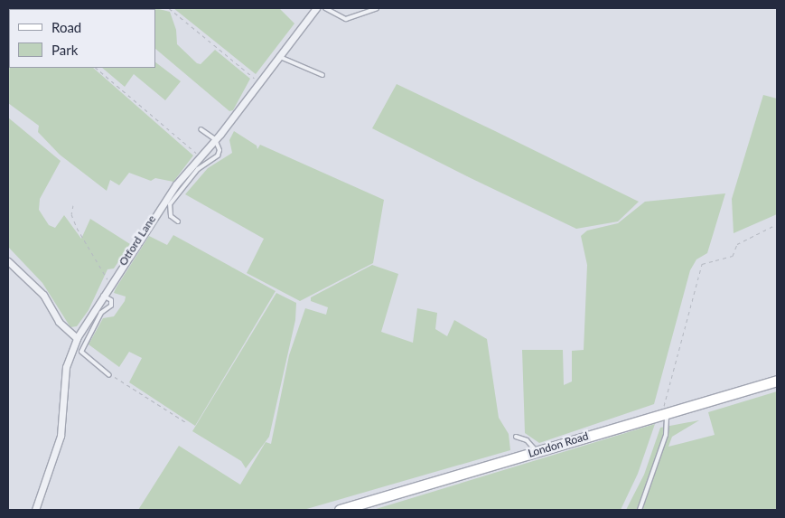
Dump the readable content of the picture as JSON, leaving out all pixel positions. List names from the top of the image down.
{
  "streets": {
    "main road": ["London Road"],
    "street": ["Otford Lane"]
  },
  "legend": ["Road", "Park"]
}
